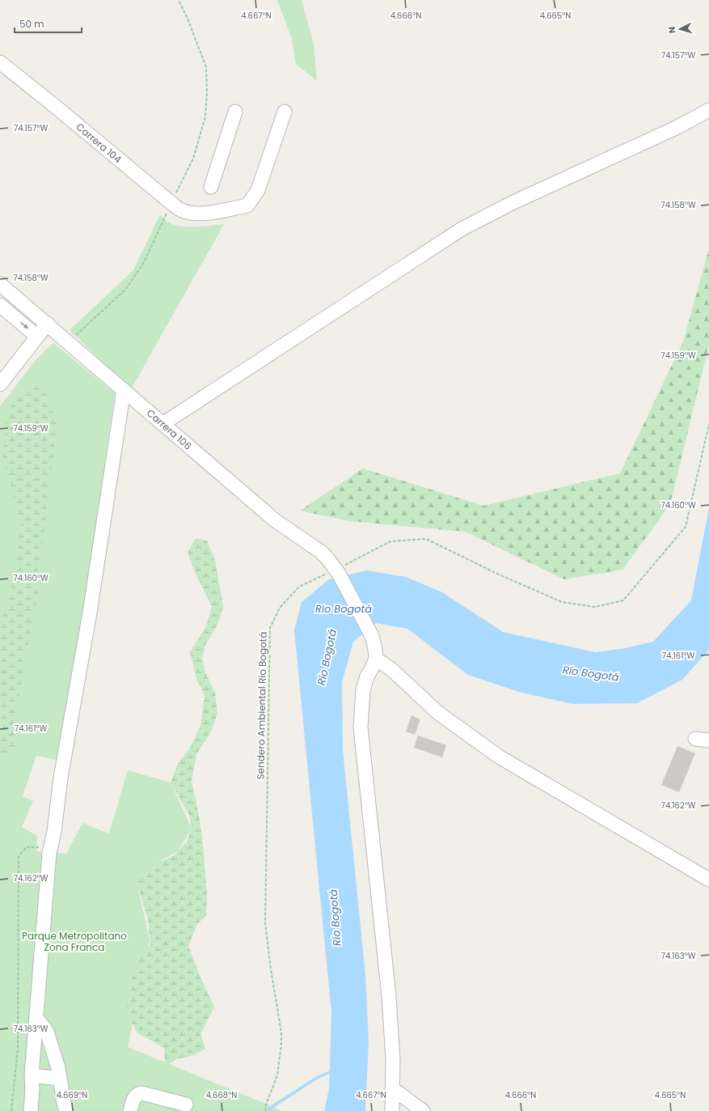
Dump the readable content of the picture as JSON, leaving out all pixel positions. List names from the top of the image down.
{
  "streets": {
    "street": ["Carrera 104", "Carrera 106"],
    "path": ["Sendero Ambiental Rio Bogotá"]
  },
  "crossings": [
    ["Carrera 106", "Sendero Ambiental Rio Bogotá"]
  ],
  "water": ["Rio Bogotá", "Río Bogotá"],
  "parks": ["Parque Metropolitano Zona Franca"],
  "scale_bar": "50 m",
  "north": "left",
  "coordinates": [
    "4.667°N",
    "4.666°N",
    "4.665°N",
    "74.157°W",
    "74.158°W",
    "74.159°W",
    "74.160°W",
    "74.161°W",
    "74.162°W",
    "74.163°W",
    "4.669°N",
    "4.668°N"
  ]
}
